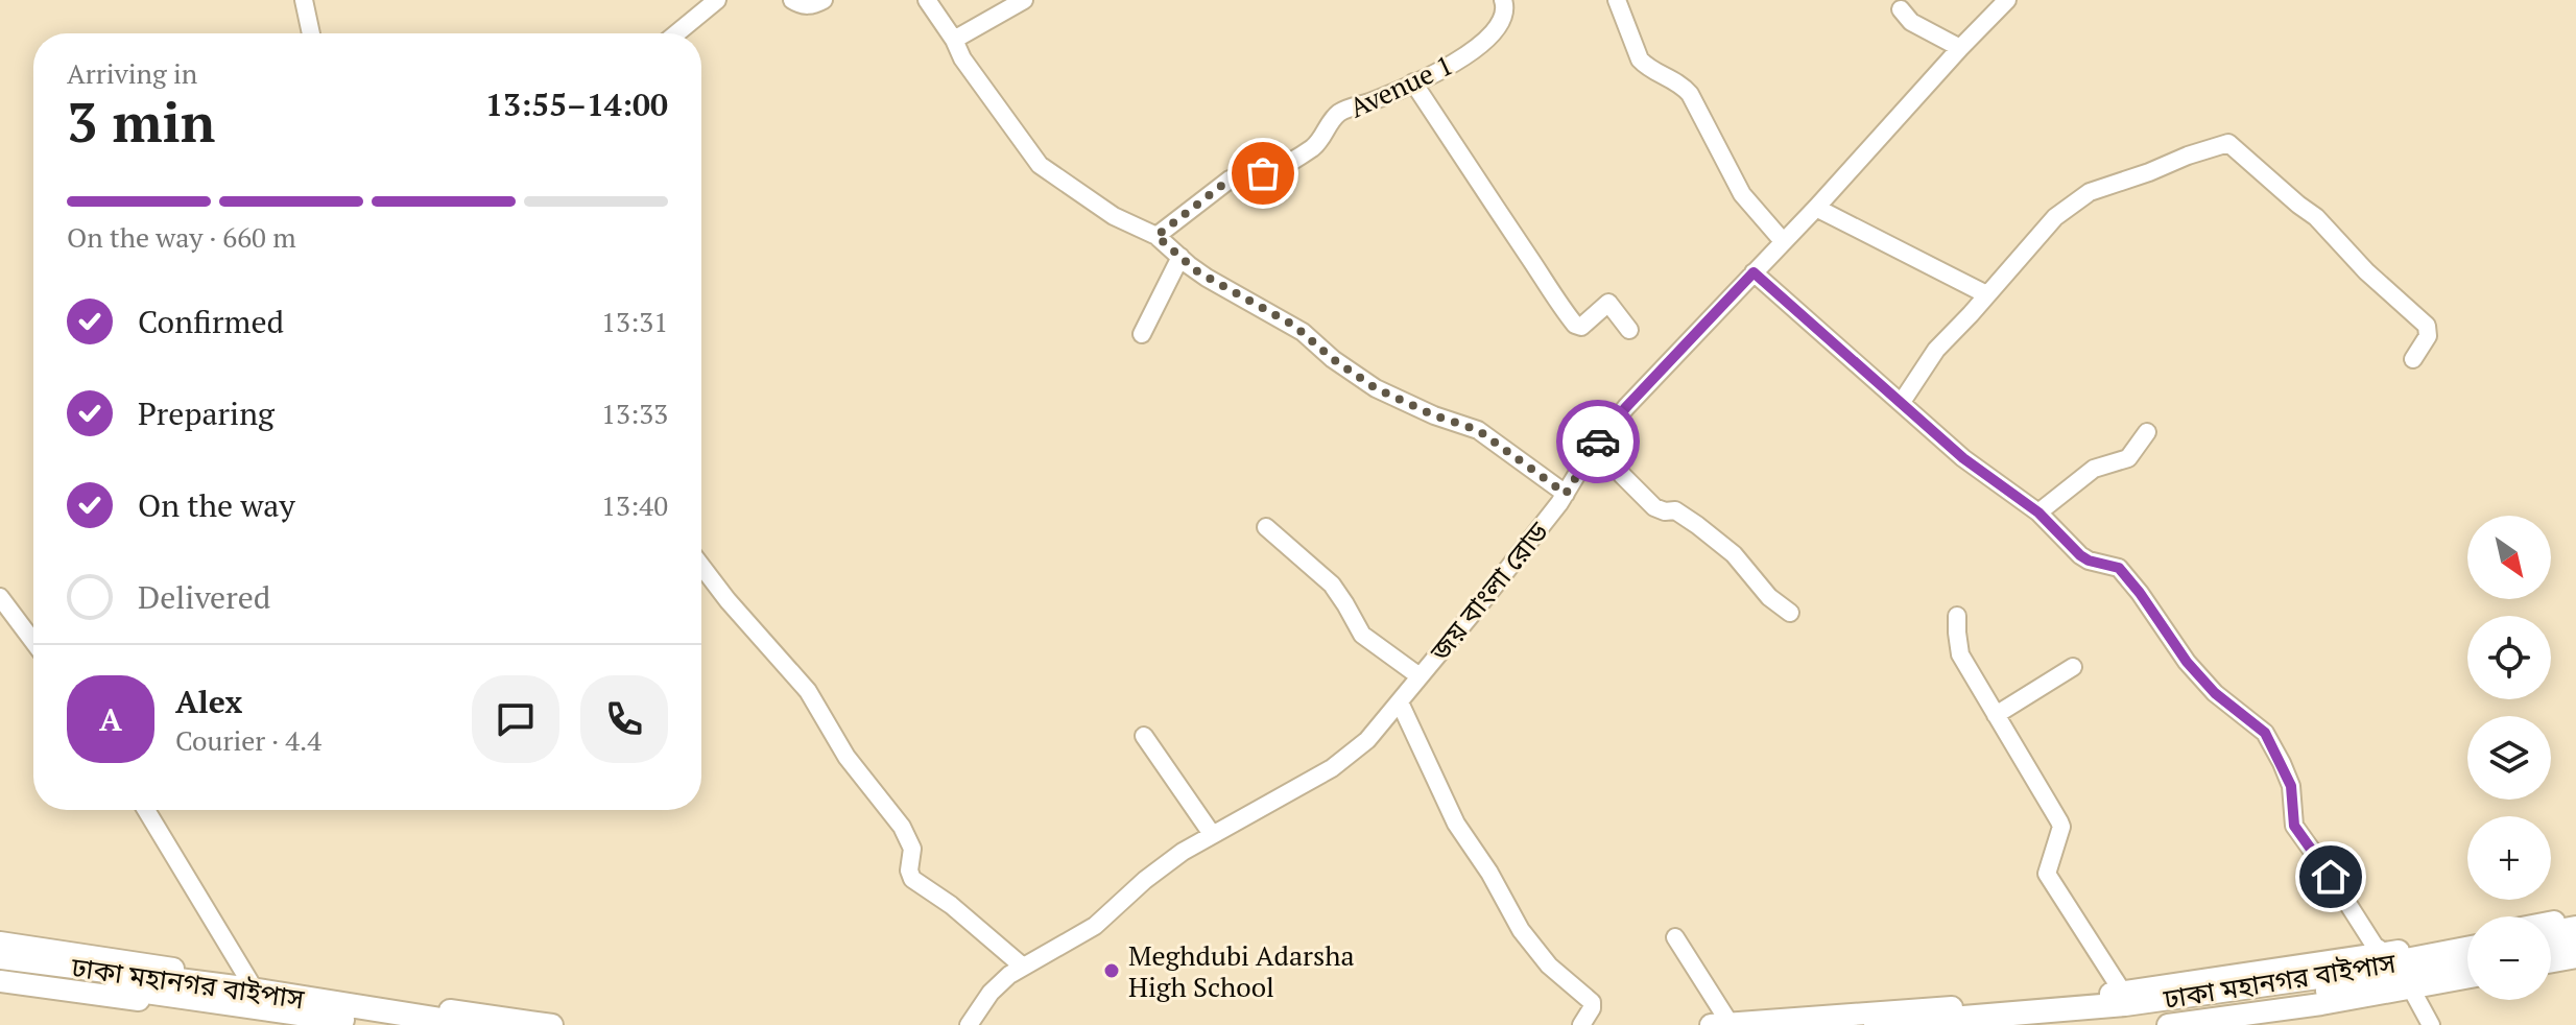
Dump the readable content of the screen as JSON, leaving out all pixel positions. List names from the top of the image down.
{
  "streets": {
    "highway": ["ঢাকা মহানগর বাইপাস"],
    "street": ["Avenue 1", "জয় বাংলা রোড"]
  },
  "places": ["Meghdubi Adarsha High School"],
  "north": "bottom right",
  "page": {
    "heading": ["3 min", "Arriving in", "13:55–14:00"],
    "panel": ["Alex", "Courier · 4.4"],
    "bar": "On the way · 660 m",
    "list": [
      ["Confirmed", "13:31"],
      ["Preparing", "13:33"],
      ["On the way", "13:40"],
      "Delivered"
    ],
    "map_buttons": ["+", "−"],
    "round": "A"
  }
}
